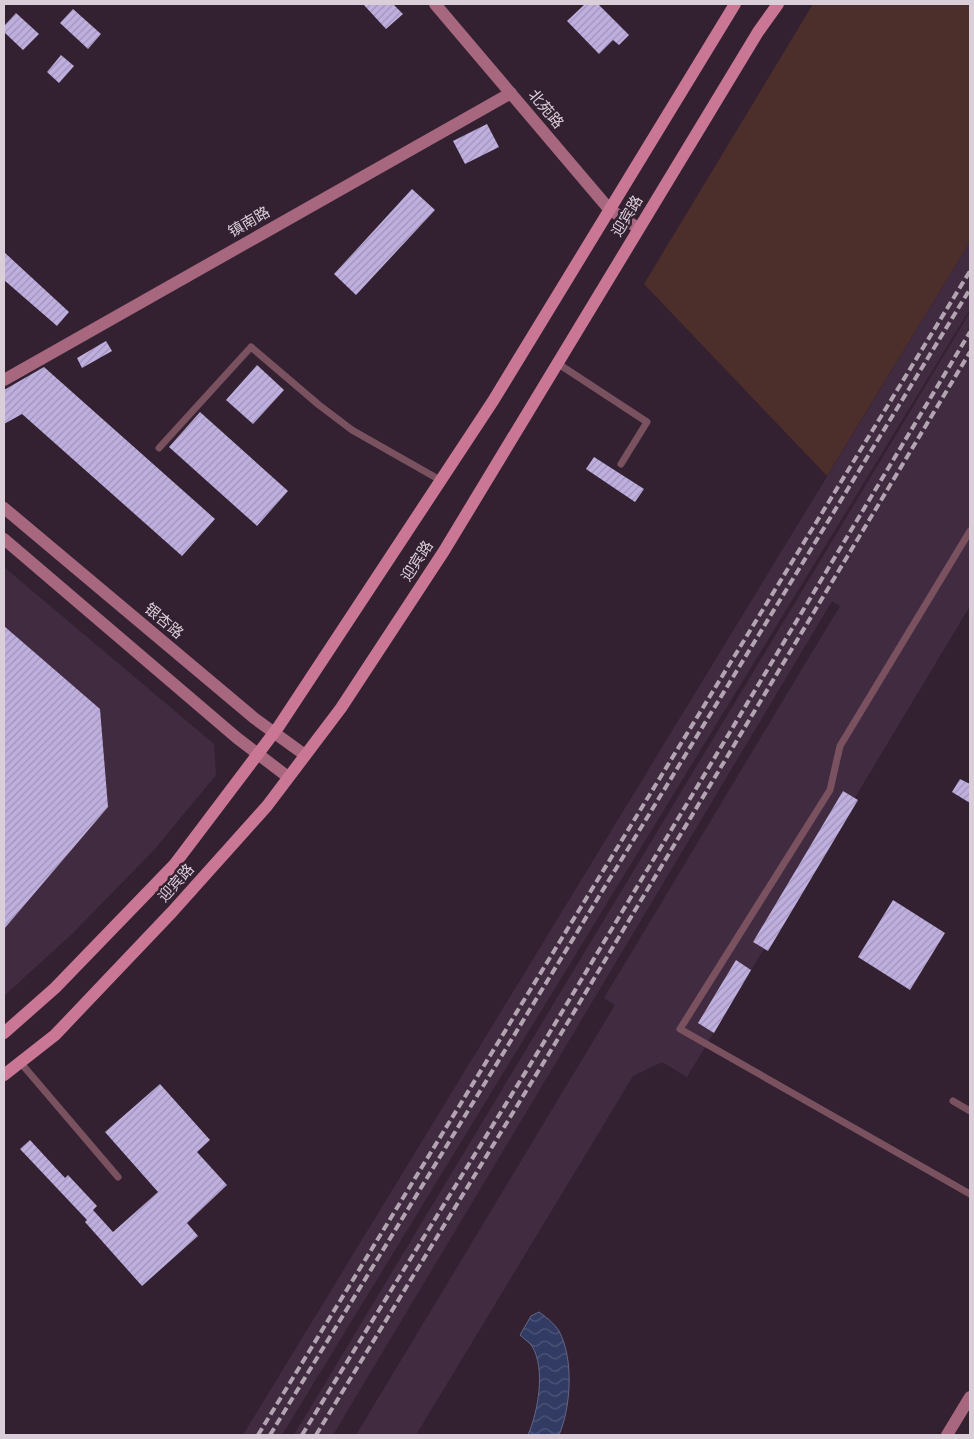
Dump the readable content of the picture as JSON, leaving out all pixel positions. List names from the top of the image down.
{
  "streets": {
    "main road": ["迎宾路"],
    "street": ["北苑路", "镇南路", "银杏路"]
  },
  "crossings": [
    ["北苑路", "迎宾路"],
    ["北苑路", "镇南路"],
    ["迎宾路", "银杏路"]
  ]
}
